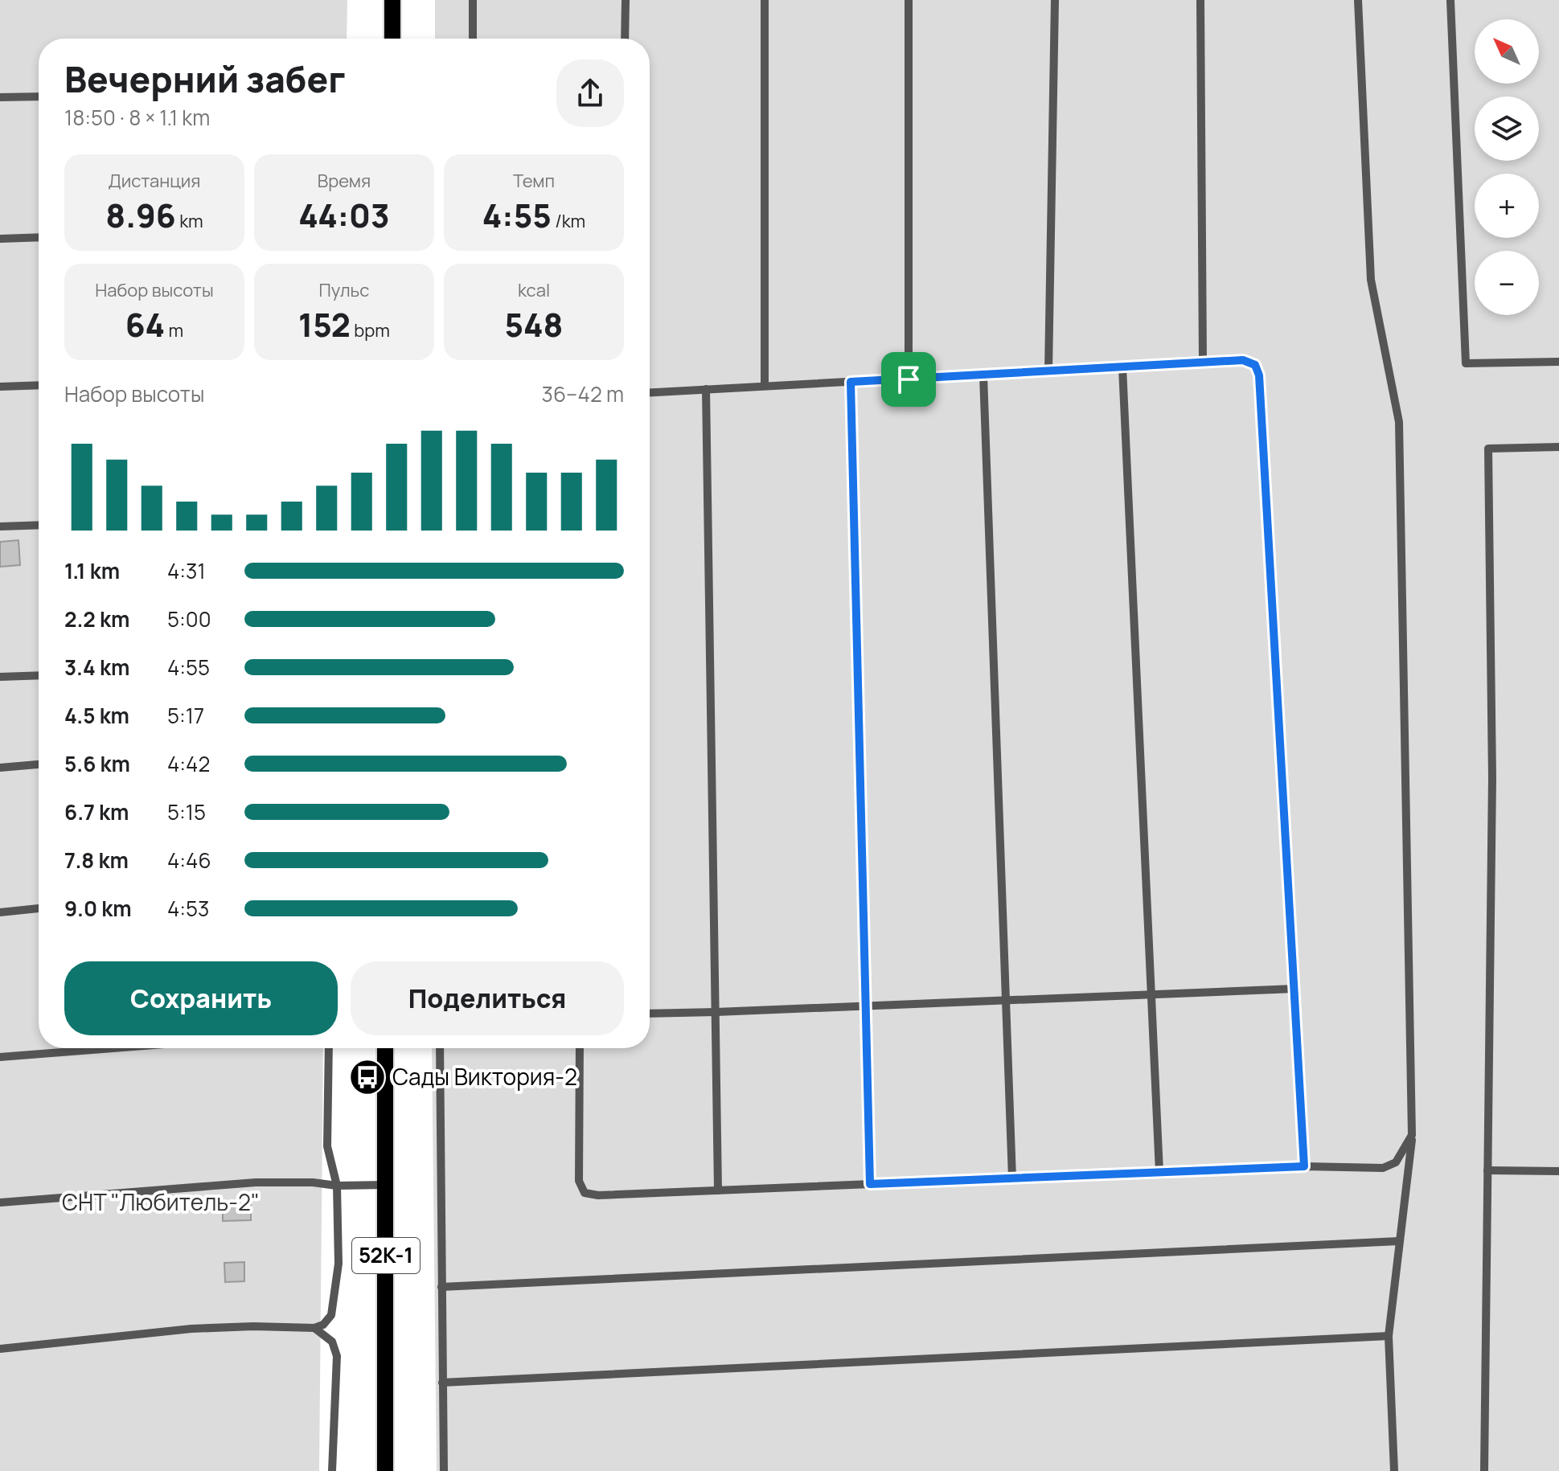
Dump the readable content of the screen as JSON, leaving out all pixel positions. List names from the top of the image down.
{
  "streets": {
    "main road": ["52К-1"]
  },
  "parks": ["СНТ \"Любитель-2\""],
  "places": {
    "bus stop": ["Сады Виктория-2"]
  },
  "north": "top left",
  "page": {
    "map_buttons": ["+", "−"],
    "heading": ["Вечерний забег", "18:50 · 8 × 1.1 km"],
    "stats": [
      ["Дистанция", "8.96 km"],
      ["Время", "44:03"],
      ["Темп", "4:55 /km"],
      ["Набор высоты", "64 m"],
      ["Пульс", "152 bpm"],
      ["kcal", "548"]
    ],
    "chart": ["Набор высоты", "36–42 m"],
    "list": [
      {
        "name": "1.1 km",
        "note": "4:31"
      },
      {
        "name": "2.2 km",
        "note": "5:00"
      },
      {
        "name": "3.4 km",
        "note": "4:55"
      },
      {
        "name": "4.5 km",
        "note": "5:17"
      },
      {
        "name": "5.6 km",
        "note": "4:42"
      },
      {
        "name": "6.7 km",
        "note": "5:15"
      },
      {
        "name": "7.8 km",
        "note": "4:46"
      },
      {
        "name": "9.0 km",
        "note": "4:53"
      }
    ],
    "buttons": ["Сохранить", "Поделиться"]
  }
}
